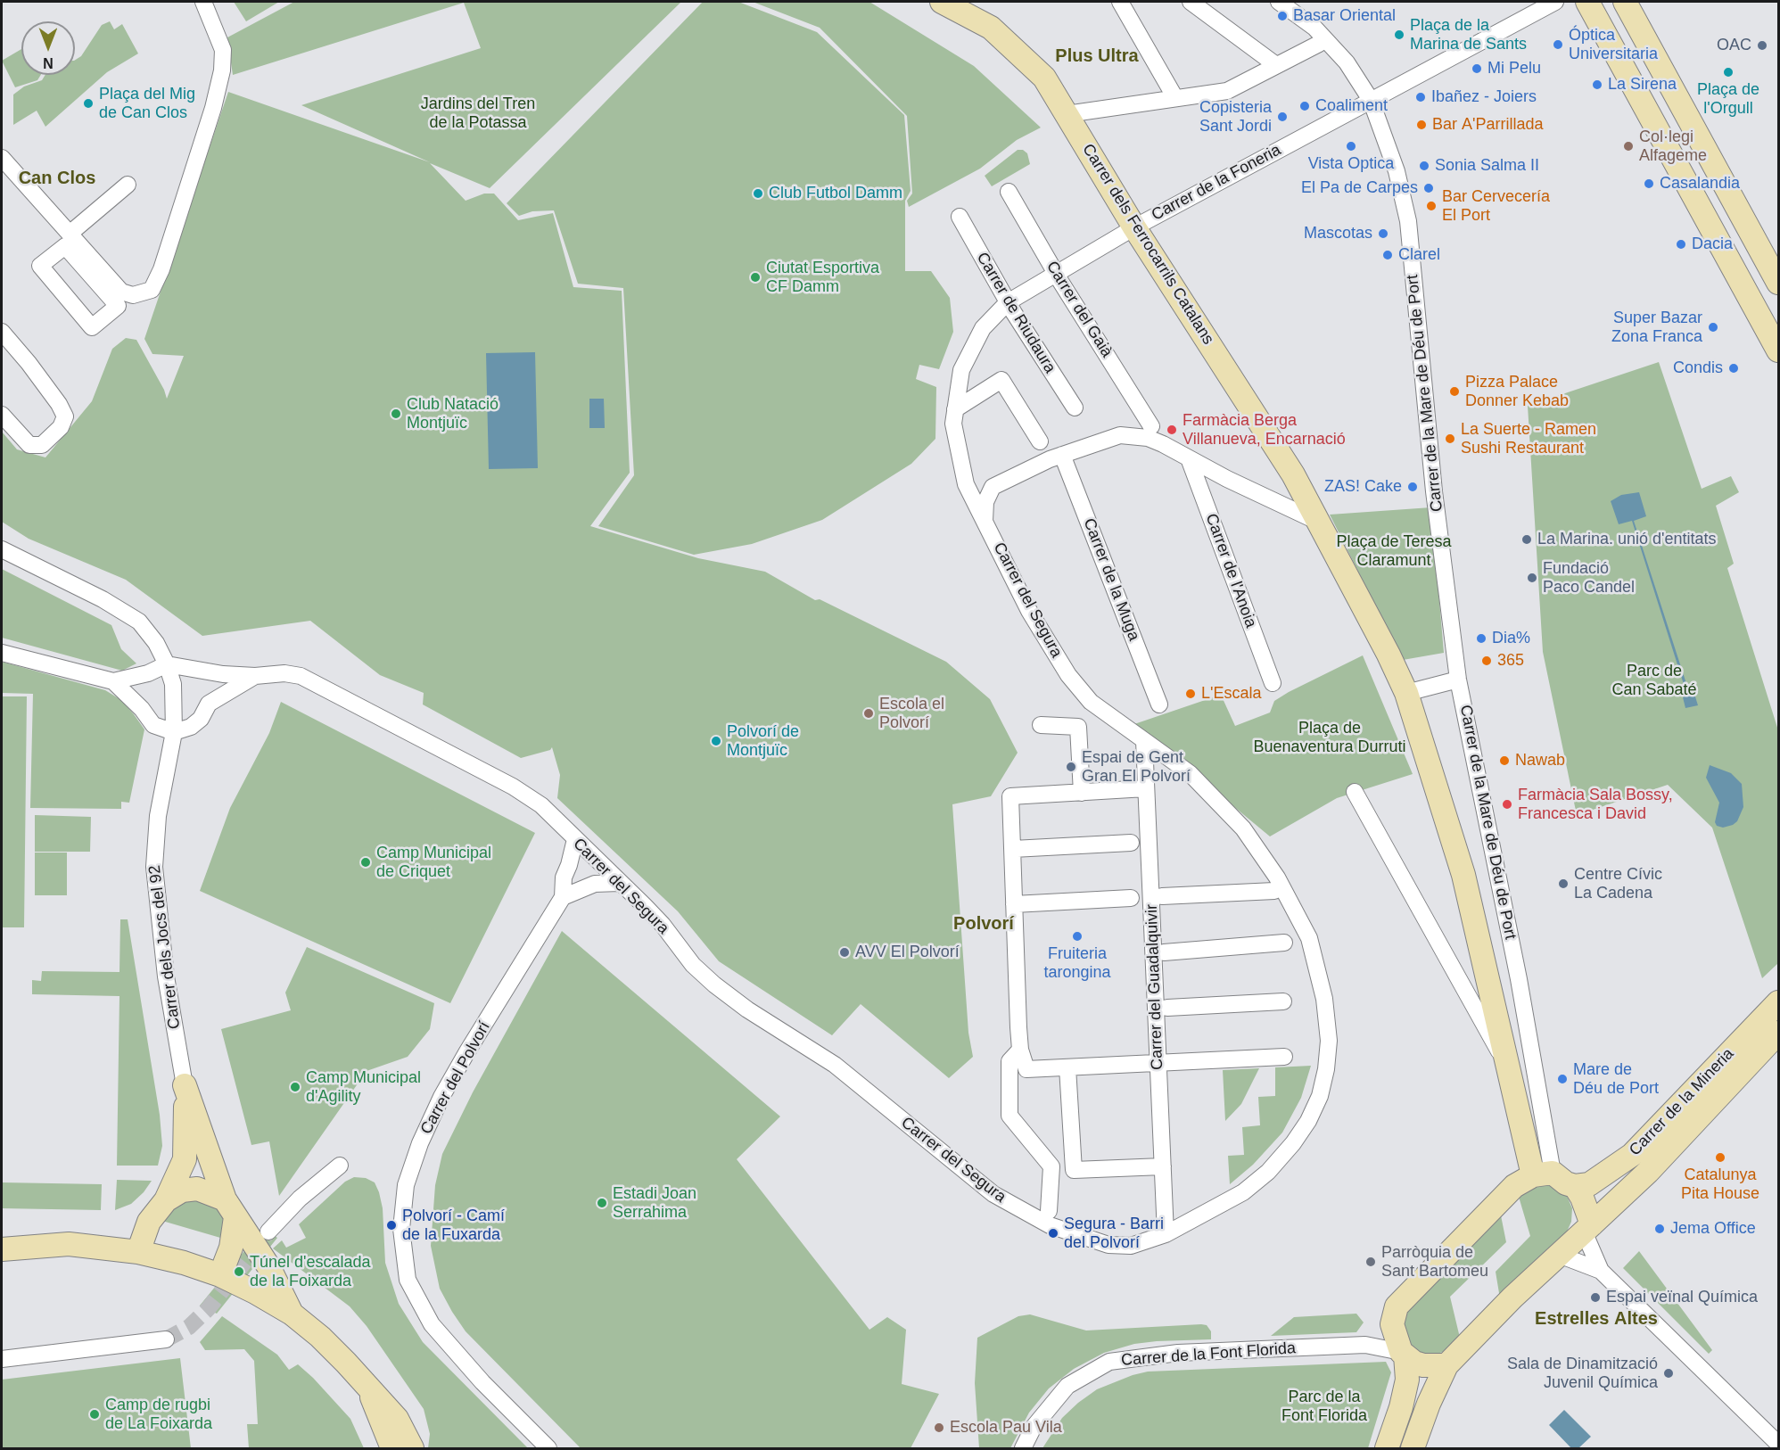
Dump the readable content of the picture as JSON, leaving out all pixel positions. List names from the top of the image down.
{
  "streets": {
    "street": [
      "Carrer de la Foneria",
      "Carrer dels Ferrocarrils Catalans",
      "Carrer del Gaià",
      "Carrer de Riudaura",
      "Carrer de la Mare de Déu de Port",
      "Carrer de l'Anoia",
      "Carrer de la Muga",
      "Carrer del Segura",
      "Carrer dels Jocs del 92",
      "Carrer del Guadalquivir",
      "Carrer del Polvorí",
      "Carrer de la Mineria",
      "Carrer de la Font Florida"
    ]
  },
  "crossings": [
    ["Carrer de la Foneria", "Carrer dels Ferrocarrils Catalans"],
    ["Carrer de la Foneria", "Carrer del Gaià"],
    ["Carrer de la Foneria", "Carrer de Riudaura"],
    ["Carrer de la Foneria", "Carrer de la Mare de Déu de Port"],
    ["Carrer de la Foneria", "Carrer del Segura"],
    ["Carrer del Segura", "Carrer dels Jocs del 92"],
    ["Carrer del Segura", "Carrer del Guadalquivir"],
    ["Carrer del Segura", "Carrer del Polvorí"]
  ],
  "districts": [
    "Plus Ultra",
    "Can Clos",
    "Polvorí",
    "Estrelles Altes"
  ],
  "parks": [
    "Jardins del Tren de la Potassa",
    "Plaça de Teresa Claramunt",
    "Parc de Can Sabaté",
    "Plaça de Buenaventura Durruti",
    "Parc de la Font Florida"
  ],
  "places": [
    "Basar Oriental",
    "Plaça de la Marina de Sants",
    "Óptica Universitaria",
    "OAC",
    "Mi Pelu",
    "Plaça de l'Orgull",
    "La Sirena",
    "Ibañez - Joiers",
    "Plaça del Mig de Can Clos",
    "Coaliment",
    "Copisteria Sant Jordi",
    "Bar A'Parrillada",
    "Vista Optica",
    "Col·legi Alfageme",
    "Sonia Salma II",
    "Casalandia",
    "El Pa de Carpes",
    "Club Futbol Damm",
    "Bar Cervecería El Port",
    "Mascotas",
    "Dacia",
    "Clarel",
    "Ciutat Esportiva CF Damm",
    "Super Bazar Zona Franca",
    "Condis",
    "Pizza Palace Donner Kebab",
    "Club Natació Montjuïc",
    "Farmàcia Berga Villanueva, Encarnació",
    "La Suerte - Ramen Sushi Restaurant",
    "ZAS! Cake",
    "La Marina. unió d'entitats",
    "Fundació Paco Candel",
    "Dia%",
    "365",
    "L'Escala",
    "Escola el Polvorí",
    "Polvorí de Montjuïc",
    "Nawab",
    "Espai de Gent Gran El Polvorí",
    "Farmàcia Sala Bossy, Francesca i David",
    "Camp Municipal de Criquet",
    "Centre Cívic La Cadena",
    "Fruiteria tarongina",
    "AVV El Polvorí",
    "Mare de Déu de Port",
    "Camp Municipal d'Agility",
    "Catalunya Pita House",
    "Estadi Joan Serrahima",
    "Polvorí - Camí de la Fuxarda",
    "Jema Office",
    "Segura - Barri del Polvorí",
    "Parròquia de Sant Bartomeu",
    "Túnel d'escalada de la Foixarda",
    "Espai veïnal Química",
    "Sala de Dinamització Juvenil Química",
    "Camp de rugbi de La Foixarda",
    "Escola Pau Vila"
  ],
  "north": "bottom"
}
